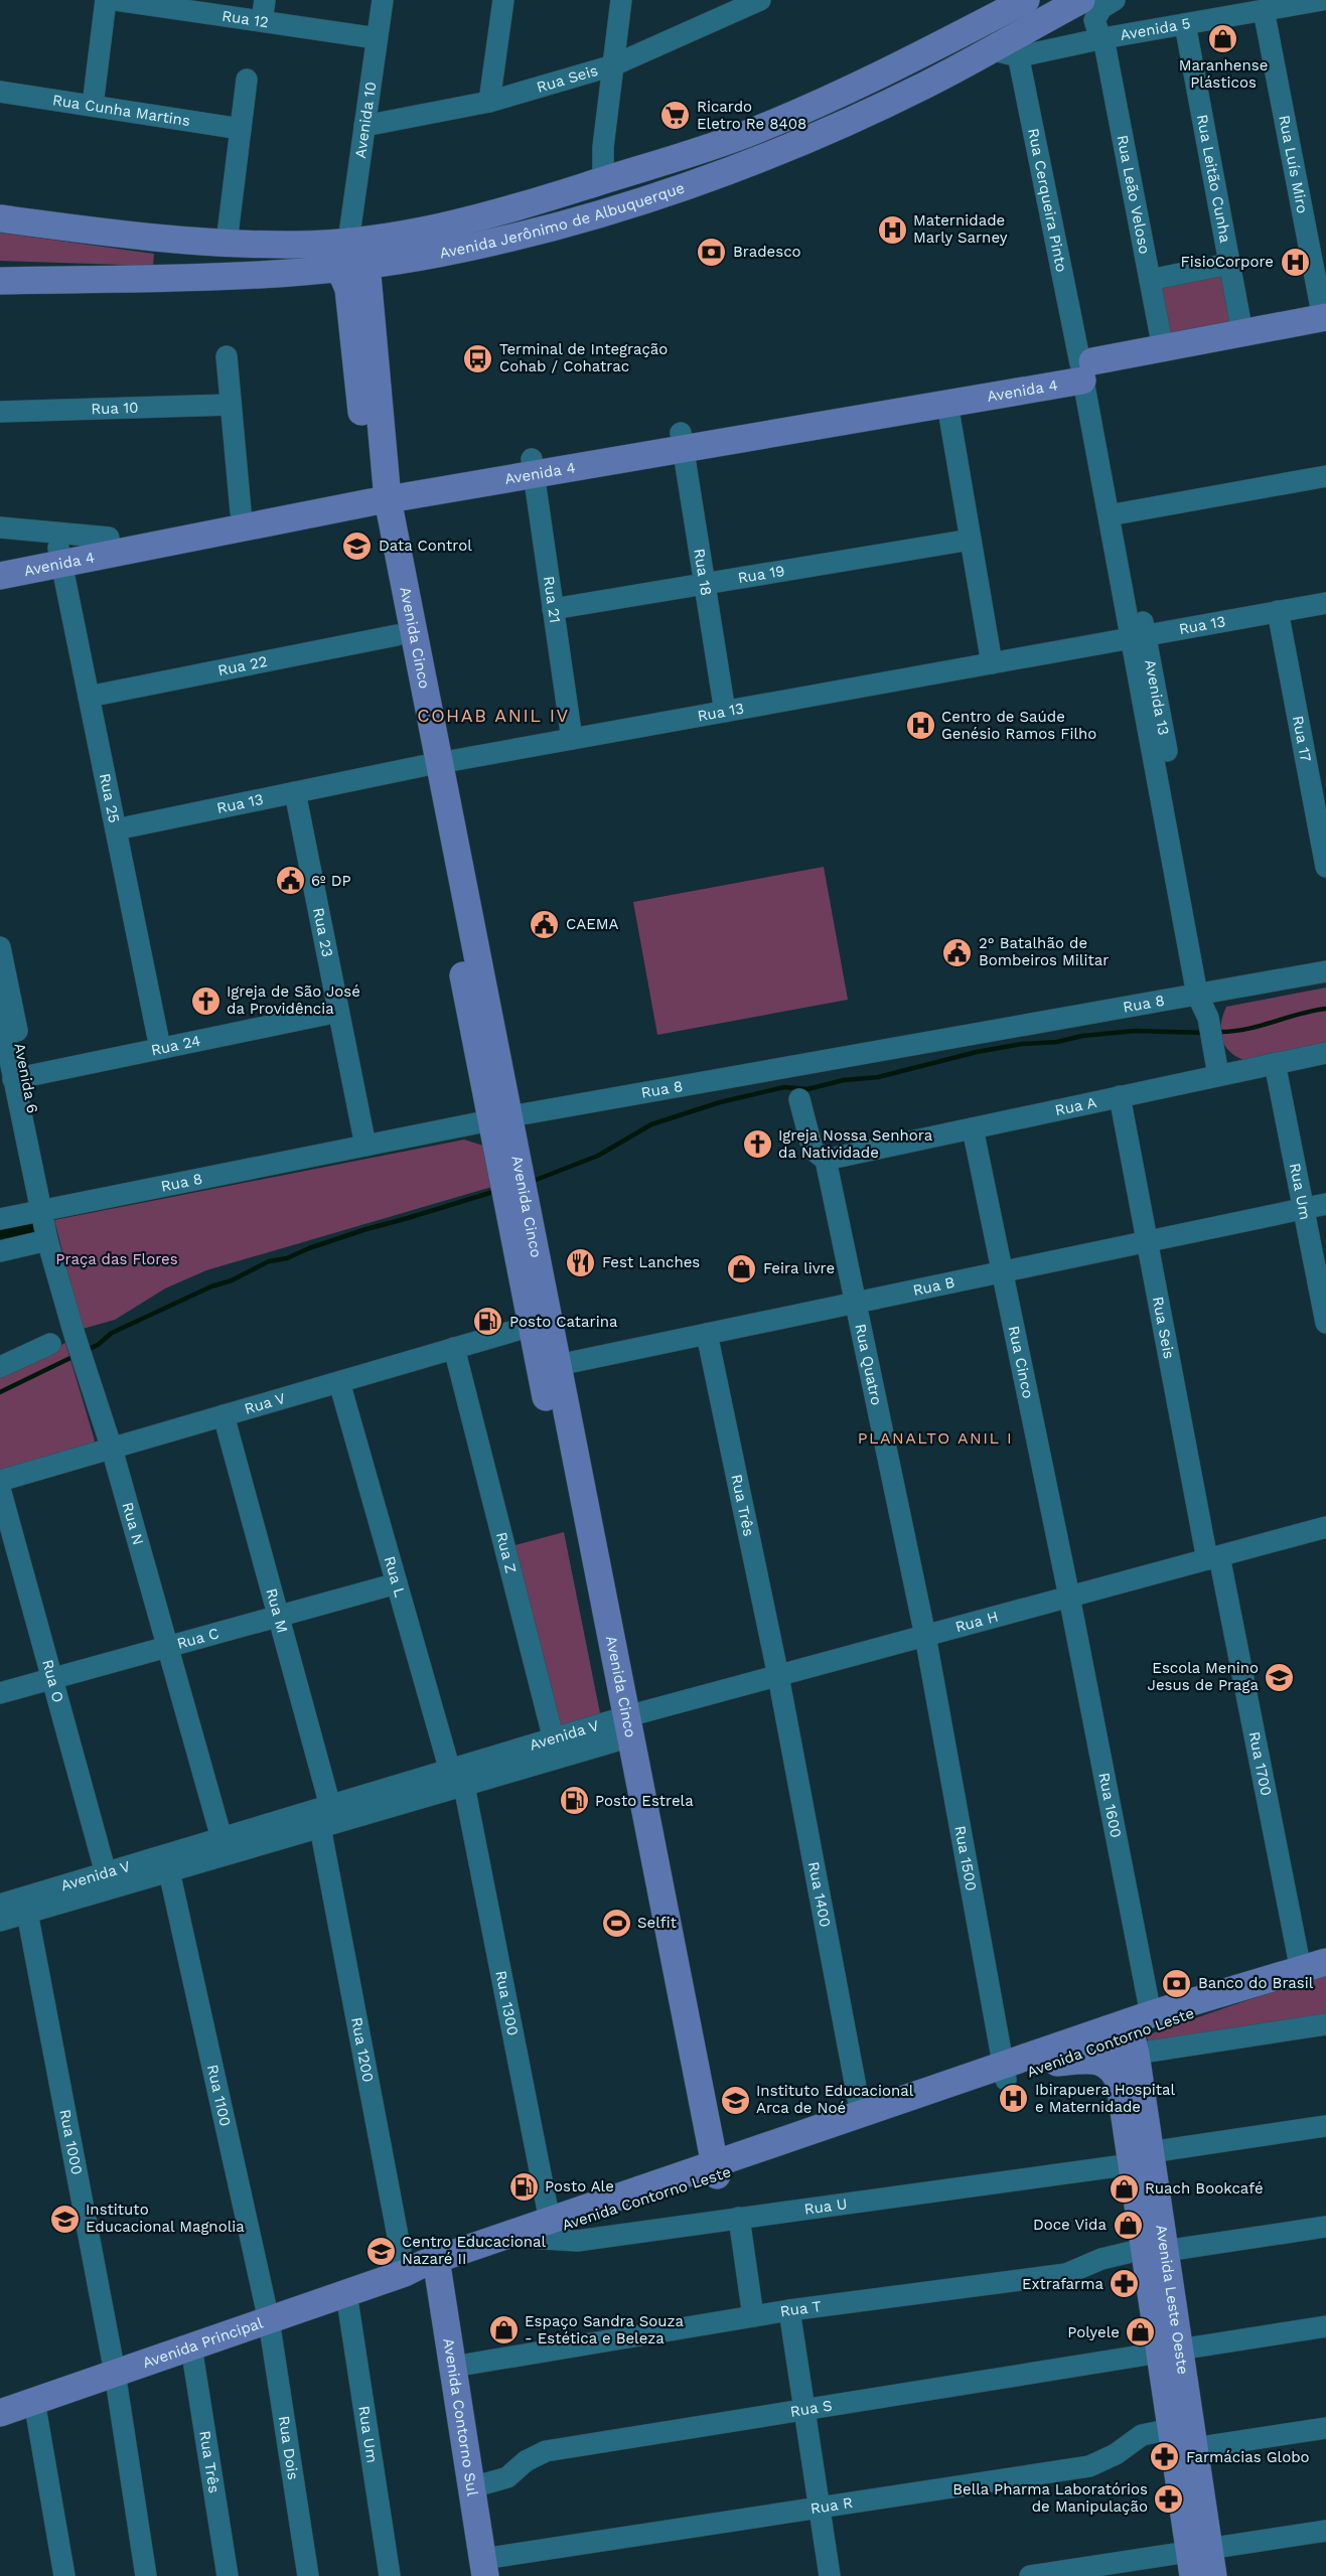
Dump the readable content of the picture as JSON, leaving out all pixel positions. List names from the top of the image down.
{
  "streets": {
    "main road": [
      "Avenida Jerônimo de Albuquerque",
      "Avenida 4",
      "Avenida Cinco",
      "Avenida Contorno Leste",
      "Avenida Leste Oeste",
      "Avenida Principal",
      "Avenida Contorno Sul"
    ],
    "street": [
      "Rua 12",
      "Avenida 5",
      "Rua Seis",
      "Rua Cunha Martins",
      "Avenida 10",
      "Rua Luís Miro",
      "Rua Leitão Cunha",
      "Rua Leão Veloso",
      "Rua Cerqueira Pinto",
      "Rua 10",
      "Rua 18",
      "Rua 19",
      "Rua 21",
      "Rua 13",
      "Rua 22",
      "Avenida 13",
      "Rua 17",
      "Rua 25",
      "Rua 23",
      "Rua 8",
      "Rua 24",
      "Avenida 6",
      "Rua A",
      "Rua Um",
      "Rua B",
      "Rua Cinco",
      "Rua Quatro",
      "Rua V",
      "Rua Três",
      "Rua N",
      "Rua Z",
      "Rua L",
      "Rua M",
      "Rua H",
      "Rua C",
      "Rua O",
      "Avenida V",
      "Rua 1700",
      "Rua 1600",
      "Rua 1500",
      "Rua 1400",
      "Rua 1300",
      "Rua 1200",
      "Rua 1100",
      "Rua 1000",
      "Rua U",
      "Rua T",
      "Rua S",
      "Rua Dois",
      "Rua R"
    ]
  },
  "crossings": [
    ["Rua 12", "Avenida 10"],
    ["Avenida 5", "Rua Luís Miro"],
    ["Avenida 5", "Rua Leitão Cunha"],
    ["Avenida 5", "Rua Leão Veloso"],
    ["Avenida 5", "Rua Cerqueira Pinto"],
    ["Avenida 5", "Avenida Jerônimo de Albuquerque"],
    ["Rua Seis", "Avenida 10"],
    ["Rua Seis", "Rua A"],
    ["Rua Seis", "Rua B"],
    ["Rua Seis", "Rua H"],
    ["Rua Seis", "Rua 1700"],
    ["Avenida 10", "Avenida Jerônimo de Albuquerque"],
    ["Rua Luís Miro", "Avenida 4"],
    ["Rua Leitão Cunha", "Avenida 4"],
    ["Rua Leão Veloso", "Avenida 4"],
    ["Rua Cerqueira Pinto", "Avenida Jerônimo de Albuquerque"],
    ["Rua Cerqueira Pinto", "Avenida 4"],
    ["Rua Cerqueira Pinto", "Avenida 13"],
    ["Avenida Jerônimo de Albuquerque", "Avenida Cinco"],
    ["Avenida 4", "Rua 18"],
    ["Avenida 4", "Rua 21"],
    ["Avenida 4", "Avenida Cinco"],
    ["Avenida 4", "Avenida 13"],
    ["Avenida 4", "Rua 25"],
    ["Rua 18", "Rua 19"],
    ["Rua 18", "Rua 13"],
    ["Rua 19", "Rua 21"],
    ["Rua 21", "Rua 13"],
    ["Rua 13", "Avenida Cinco"],
    ["Rua 13", "Avenida 13"],
    ["Rua 13", "Rua 17"],
    ["Rua 13", "Rua 25"],
    ["Rua 13", "Rua 23"],
    ["Avenida Cinco", "Rua 22"],
    ["Avenida Cinco", "Rua 8"],
    ["Avenida Cinco", "Rua B"],
    ["Avenida Cinco", "Rua V"],
    ["Avenida Cinco", "Rua H"],
    ["Avenida Cinco", "Avenida V"],
    ["Avenida Cinco", "Avenida Contorno Leste"],
    ["Rua 22", "Rua 25"],
    ["Avenida 13", "Rua 8"],
    ["Avenida 13", "Rua A"],
    ["Rua 25", "Rua 24"],
    ["Rua 23", "Rua 8"],
    ["Rua 23", "Rua 24"],
    ["Rua 8", "Avenida 6"],
    ["Rua 8", "Rua N"],
    ["Rua 24", "Avenida 6"],
    ["Avenida 6", "Rua N"],
    ["Rua A", "Rua Um"],
    ["Rua A", "Rua Cinco"],
    ["Rua A", "Rua Quatro"],
    ["Rua Um", "Rua B"],
    ["Rua Um", "Avenida Principal"],
    ["Rua B", "Rua Cinco"],
    ["Rua B", "Rua Quatro"],
    ["Rua B", "Rua Três"],
    ["Rua Cinco", "Rua H"],
    ["Rua Cinco", "Rua 1600"],
    ["Rua Quatro", "Rua H"],
    ["Rua Quatro", "Rua 1500"],
    ["Rua V", "Rua N"],
    ["Rua V", "Rua Z"],
    ["Rua V", "Rua L"],
    ["Rua V", "Rua M"],
    ["Rua Três", "Rua H"],
    ["Rua Três", "Rua 1400"],
    ["Rua Três", "Avenida Principal"],
    ["Rua N", "Rua C"],
    ["Rua N", "Avenida V"],
    ["Rua Z", "Avenida V"],
    ["Rua L", "Rua C"],
    ["Rua L", "Avenida V"],
    ["Rua L", "Rua 1300"],
    ["Rua M", "Rua C"],
    ["Rua M", "Avenida V"],
    ["Rua H", "Avenida V"],
    ["Rua H", "Rua 1700"],
    ["Rua H", "Rua 1600"],
    ["Rua H", "Rua 1500"],
    ["Rua H", "Rua 1400"],
    ["Rua C", "Rua O"],
    ["Rua O", "Avenida V"],
    ["Avenida V", "Rua 1300"],
    ["Avenida V", "Rua 1200"],
    ["Avenida V", "Rua 1100"],
    ["Avenida V", "Rua 1000"],
    ["Rua 1700", "Avenida Contorno Leste"],
    ["Rua 1600", "Avenida Contorno Leste"],
    ["Rua 1600", "Avenida Leste Oeste"],
    ["Rua 1500", "Avenida Contorno Leste"],
    ["Rua 1400", "Avenida Contorno Leste"],
    ["Rua 1300", "Avenida Contorno Leste"],
    ["Rua 1300", "Rua U"],
    ["Avenida Contorno Leste", "Rua 1200"],
    ["Avenida Contorno Leste", "Rua U"],
    ["Avenida Contorno Leste", "Avenida Leste Oeste"],
    ["Avenida Contorno Leste", "Avenida Principal"],
    ["Avenida Contorno Leste", "Avenida Contorno Sul"],
    ["Rua 1200", "Avenida Principal"],
    ["Rua 1200", "Avenida Contorno Sul"],
    ["Rua 1100", "Avenida Principal"],
    ["Rua 1100", "Rua Dois"],
    ["Rua 1000", "Avenida Principal"],
    ["Rua U", "Avenida Leste Oeste"],
    ["Avenida Leste Oeste", "Rua T"],
    ["Avenida Leste Oeste", "Rua S"],
    ["Avenida Leste Oeste", "Rua R"],
    ["Rua T", "Avenida Contorno Sul"],
    ["Avenida Principal", "Avenida Contorno Sul"],
    ["Avenida Principal", "Rua Dois"],
    ["Rua S", "Avenida Contorno Sul"],
    ["Avenida Contorno Sul", "Rua R"]
  ],
  "districts": ["COHAB ANIL IV", "PLANALTO ANIL I"],
  "parks": ["Praça das Flores"],
  "places": {
    "shop": [
      "Maranhense Plásticos",
      "Feira livre",
      "Ruach Bookcafé",
      "Doce Vida",
      "Espaço Sandra Souza - Estética e Beleza",
      "Polyele"
    ],
    "supermarket": ["Ricardo Eletro Re 8408"],
    "hospital": [
      "Maternidade Marly Sarney",
      "FisioCorpore",
      "Centro de Saúde Genésio Ramos Filho",
      "Ibirapuera Hospital e Maternidade"
    ],
    "bank": ["Bradesco", "Banco do Brasil"],
    "bus stop": ["Terminal de Integração Cohab / Cohatrac"],
    "school or university": [
      "Data Control",
      "Escola Menino Jesus de Praga",
      "Instituto Educacional Arca de Noé",
      "Instituto Educacional Magnolia",
      "Centro Educacional Nazaré II"
    ],
    "public building": ["6º DP", "CAEMA", "2° Batalhão de Bombeiros Militar"],
    "church": ["Igreja de São José da Providência", "Igreja Nossa Senhora da Natividade"],
    "restaurant": ["Fest Lanches"],
    "fuel station": ["Posto Catarina", "Posto Estrela", "Posto Ale"],
    "sports": ["Selfit"],
    "pharmacy": ["Extrafarma", "Farmácias Globo", "Bella Pharma Laboratórios de Manipulação"]
  }
}
